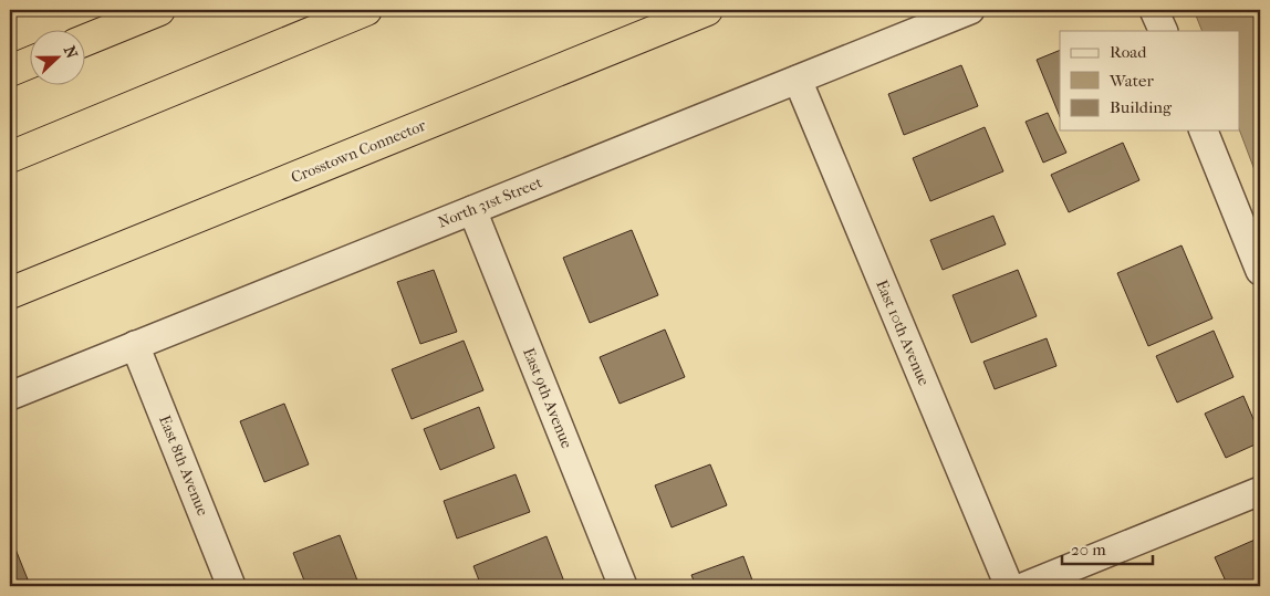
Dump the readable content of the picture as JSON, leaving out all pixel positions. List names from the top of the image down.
{
  "streets": {
    "highway": ["Crosstown Connector"],
    "street": [
      "North 31st Street",
      "East 10th Avenue",
      "East 9th Avenue",
      "East 8th Avenue"
    ]
  },
  "crossings": [
    ["North 31st Street", "East 10th Avenue"],
    ["North 31st Street", "East 9th Avenue"],
    ["North 31st Street", "East 8th Avenue"]
  ],
  "legend": ["Road", "Water", "Building"],
  "scale_bar": "20 m",
  "north": "right"
}
